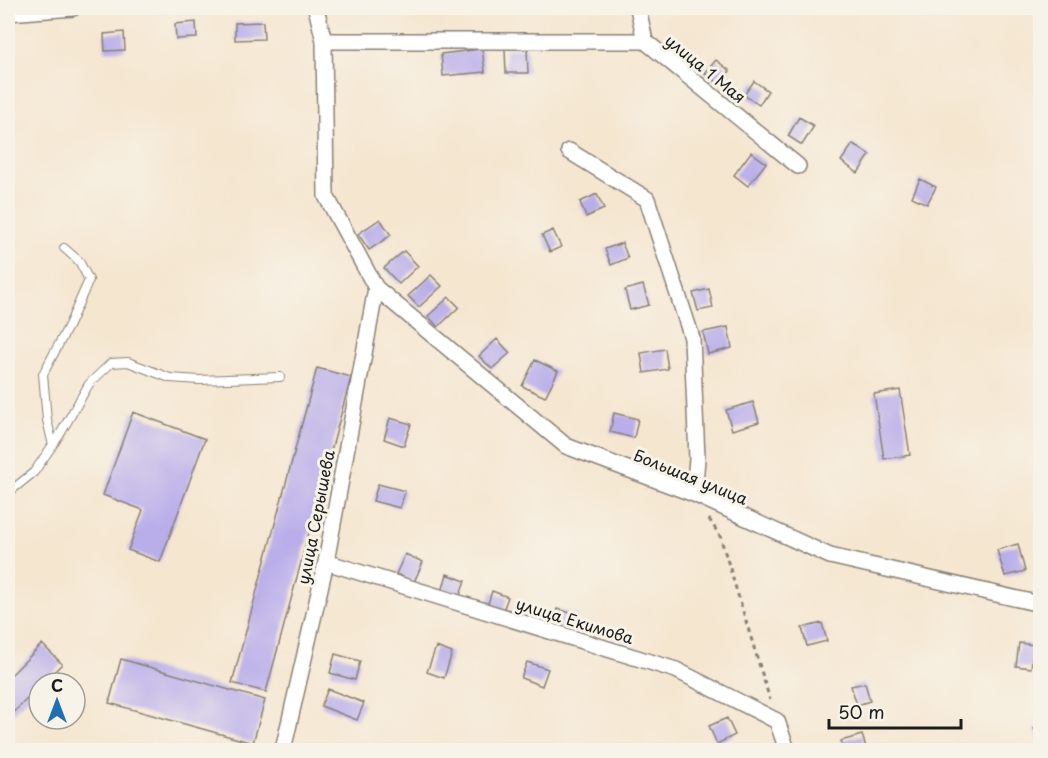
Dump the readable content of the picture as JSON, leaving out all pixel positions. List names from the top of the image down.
{
  "streets": {
    "street": [
      "улица 1 Мая",
      "Большая улица",
      "улица Серышева",
      "улица Екимова"
    ]
  },
  "crossings": [
    ["Большая улица", "улица Серышева"],
    ["улица Серышева", "улица Екимова"]
  ],
  "scale_bar": "50 m",
  "north": "top"
}
